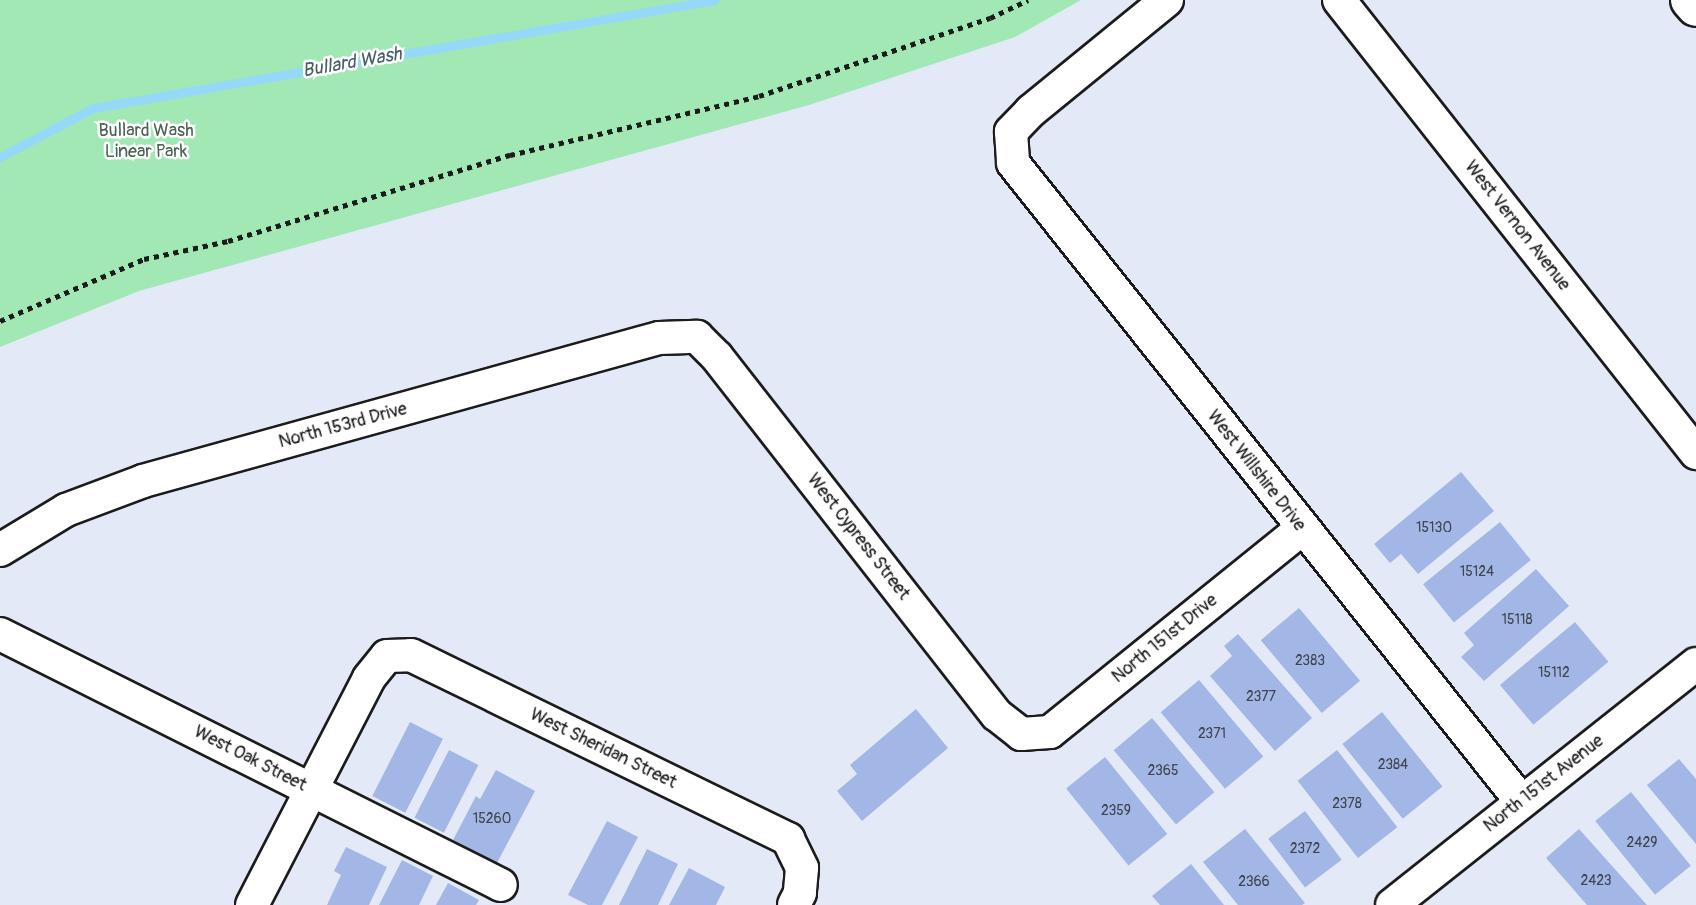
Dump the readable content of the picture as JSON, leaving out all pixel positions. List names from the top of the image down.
{
  "streets": {
    "street": [
      "West Vernon Avenue",
      "North 153rd Drive",
      "West Willshire Drive",
      "West Cypress Street",
      "North 151st Drive",
      "West Sheridan Street",
      "West Oak Street",
      "North 151st Avenue"
    ]
  },
  "crossings": [
    ["North 153rd Drive", "West Cypress Street"],
    ["West Willshire Drive", "North 151st Drive"],
    ["West Willshire Drive", "North 151st Avenue"],
    ["West Cypress Street", "North 151st Drive"],
    ["West Sheridan Street", "West Oak Street"]
  ],
  "water": ["Bullard Wash"],
  "parks": ["Bullard Wash Linear Park"],
  "house_numbers": [
    "15130",
    "15124",
    "15118",
    "2383",
    "15112",
    "2377",
    "2371",
    "2384",
    "2365",
    "2378",
    "2359",
    "15260",
    "2429",
    "2372",
    "2423",
    "2366"
  ]
}
